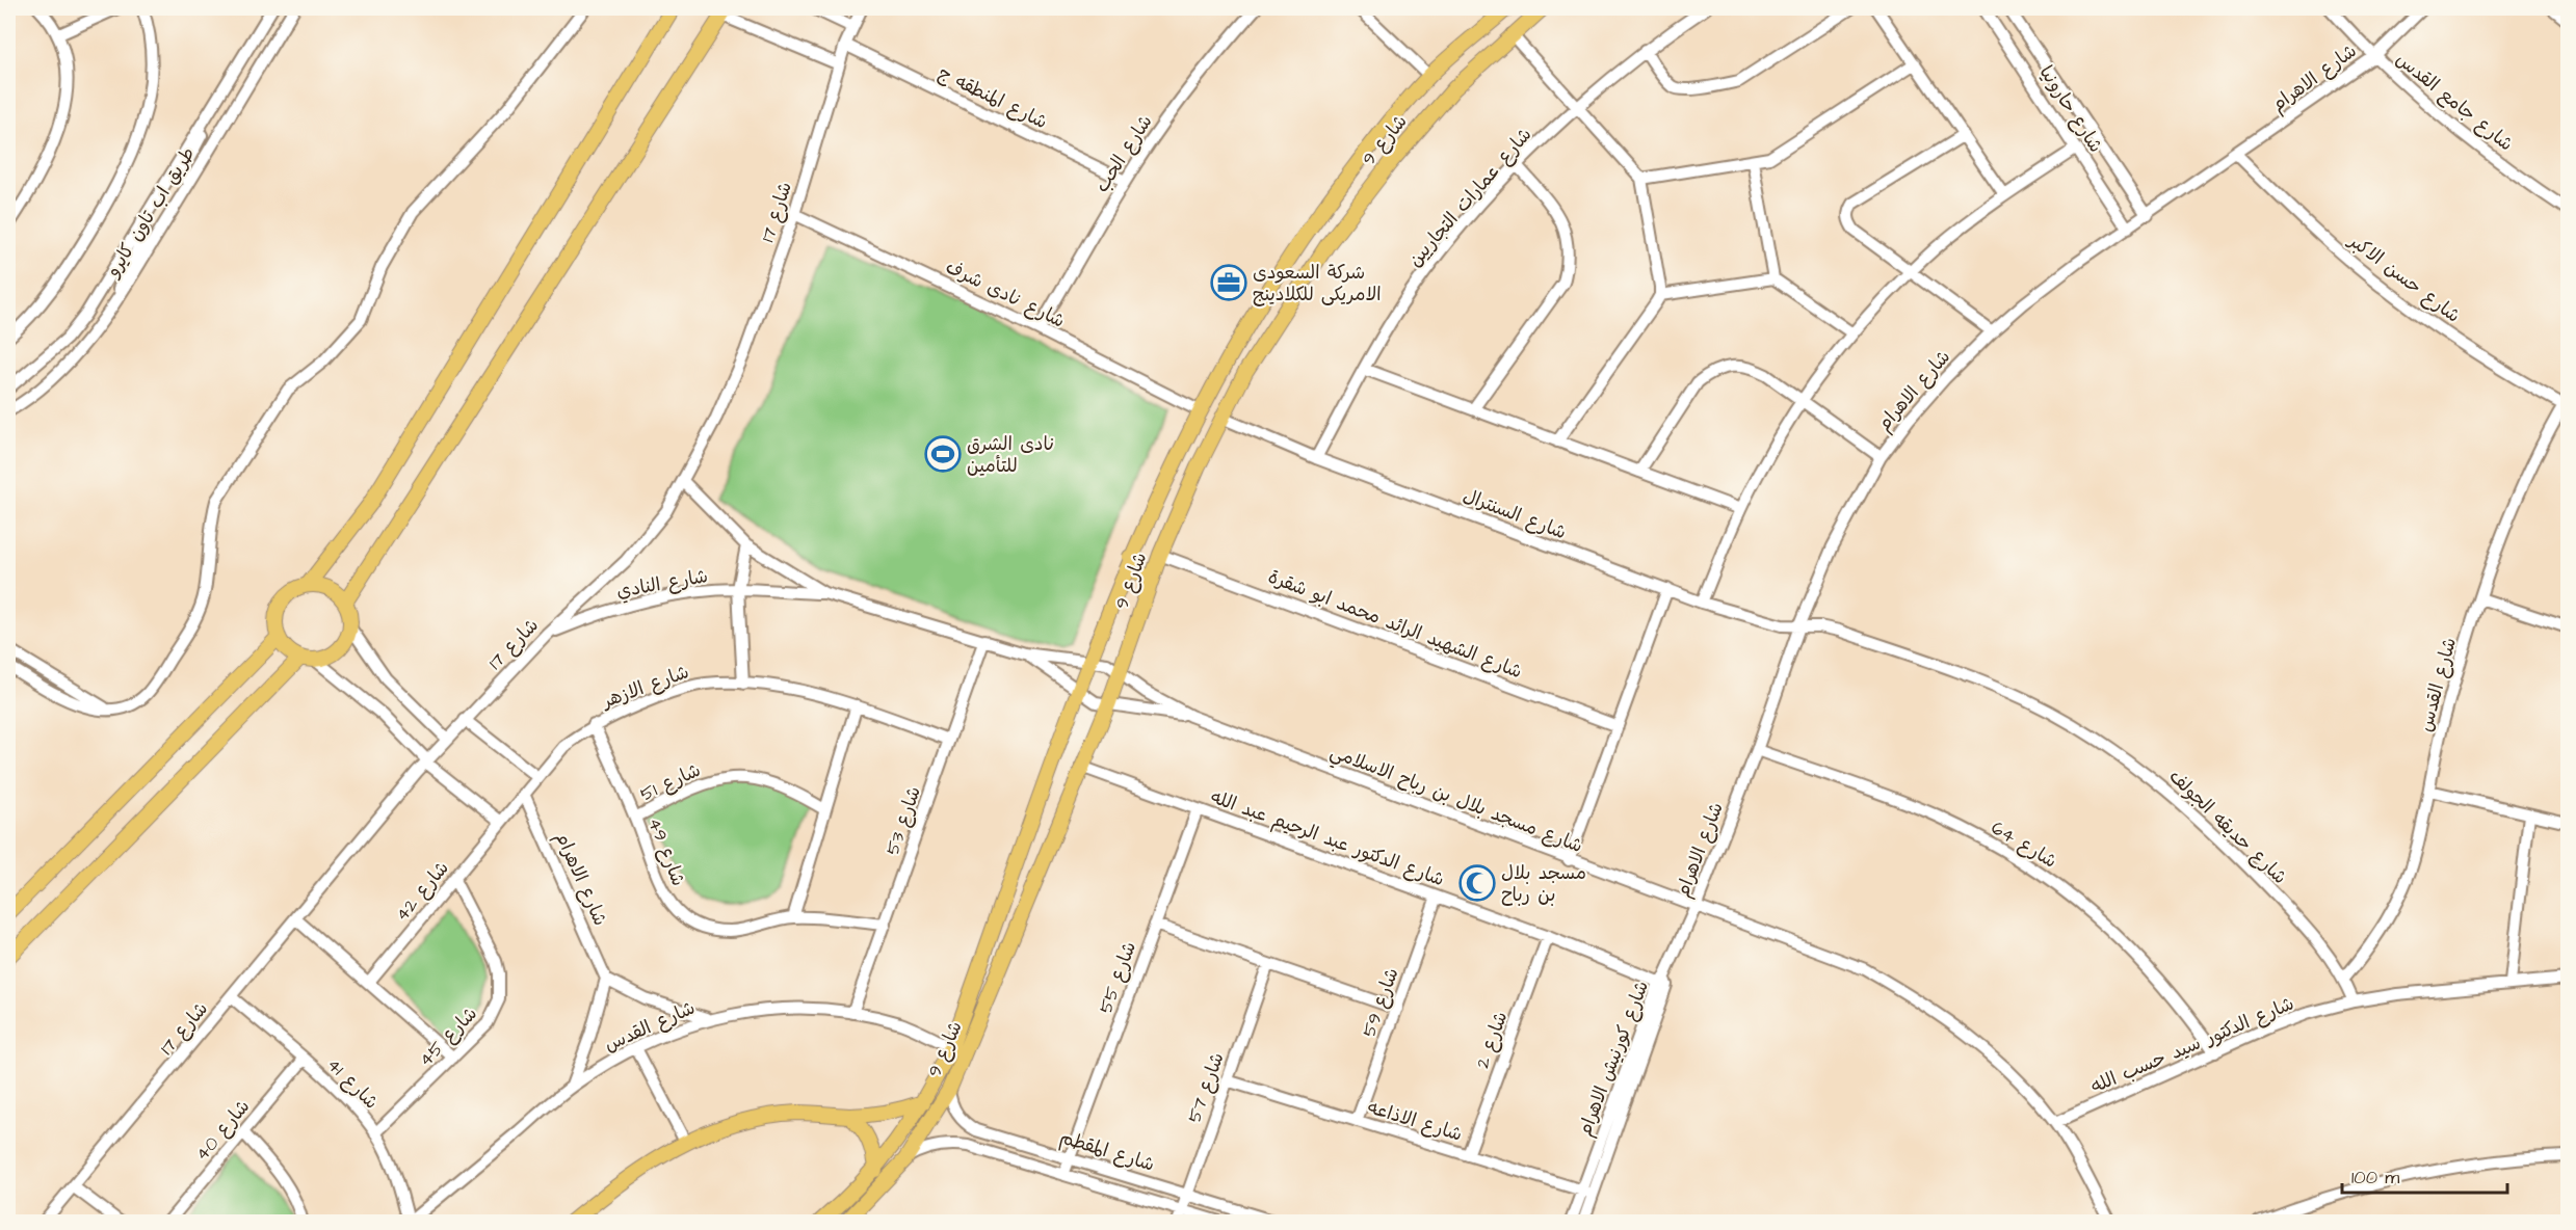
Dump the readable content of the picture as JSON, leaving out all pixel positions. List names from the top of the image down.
{
  "streets": {
    "main road": ["شارع 9"],
    "street": [
      "شارع الاهرام",
      "شارع المنطقه ج",
      "شارع جامع القدس",
      "شارع حارونيا",
      "شارع الحب",
      "شارع عمارات التجاريين",
      "طريق اب تاون كايرو",
      "شارع 17",
      "شارع حسن الاكبر",
      "شارع نادى شرف",
      "شارع السنترال",
      "شارع النادي",
      "شارع الشهيد الرائد محمد ابو شقرة",
      "شارع القدس",
      "شارع الازهر",
      "شارع 51",
      "شارع مسجد بلال بن رباح الاسلامي",
      "شارع 53",
      "شارع حديقه الجولف",
      "شارع الدكتور عبد الرحيم عبد الله",
      "شارع 64",
      "شارع 49",
      "شارع 42",
      "شارع 55",
      "شارع 59",
      "شارع 45",
      "شارع 2",
      "شارع الدكتور سيد حسب الله",
      "شارع كورنيش الاهرام",
      "شارع 41",
      "شارع 57",
      "شارع الاذاعه",
      "شارع 40",
      "شارع المقطم"
    ]
  },
  "crossings": [
    ["شارع الاهرام", "شارع جامع القدس"],
    ["شارع الاهرام", "شارع حارونيا"],
    ["شارع الاهرام", "شارع حسن الاكبر"],
    ["شارع الاهرام", "شارع السنترال"],
    ["شارع الاهرام", "شارع الازهر"],
    ["شارع الاهرام", "شارع مسجد بلال بن رباح الاسلامي"],
    ["شارع الاهرام", "شارع حديقه الجولف"],
    ["شارع الاهرام", "شارع الدكتور عبد الرحيم عبد الله"],
    ["شارع الاهرام", "شارع 64"],
    ["شارع الاهرام", "شارع كورنيش الاهرام"],
    ["شارع المنطقه ج", "شارع الحب"],
    ["شارع المنطقه ج", "شارع 17"],
    ["شارع 9", "شارع نادى شرف"],
    ["شارع 9", "شارع السنترال"],
    ["شارع 9", "شارع النادي"],
    ["شارع 9", "شارع الشهيد الرائد محمد ابو شقرة"],
    ["شارع 9", "شارع القدس"],
    ["شارع 9", "شارع مسجد بلال بن رباح الاسلامي"],
    ["شارع 9", "شارع الدكتور عبد الرحيم عبد الله"],
    ["شارع 9", "شارع المقطم"],
    ["شارع الحب", "شارع نادى شرف"],
    ["شارع عمارات التجاريين", "شارع السنترال"],
    ["شارع 17", "شارع نادى شرف"],
    ["شارع 17", "شارع النادي"],
    ["شارع 17", "شارع 41"],
    ["شارع حسن الاكبر", "شارع القدس"],
    ["شارع السنترال", "شارع حديقه الجولف"],
    ["شارع النادي", "شارع مسجد بلال بن رباح الاسلامي"],
    ["شارع النادي", "شارع 53"],
    ["شارع القدس", "شارع 53"],
    ["شارع القدس", "شارع حديقه الجولف"],
    ["شارع القدس", "شارع 41"],
    ["شارع الازهر", "شارع 53"],
    ["شارع الازهر", "شارع 49"],
    ["شارع الازهر", "شارع 42"],
    ["شارع 51", "شارع 49"],
    ["شارع مسجد بلال بن رباح الاسلامي", "شارع الدكتور سيد حسب الله"],
    ["شارع 53", "شارع 49"],
    ["شارع حديقه الجولف", "شارع الدكتور سيد حسب الله"],
    ["شارع الدكتور عبد الرحيم عبد الله", "شارع 55"],
    ["شارع الدكتور عبد الرحيم عبد الله", "شارع 59"],
    ["شارع الدكتور عبد الرحيم عبد الله", "شارع 2"],
    ["شارع الدكتور عبد الرحيم عبد الله", "شارع كورنيش الاهرام"],
    ["شارع 64", "شارع الدكتور سيد حسب الله"],
    ["شارع 42", "شارع 45"],
    ["شارع 55", "شارع المقطم"],
    ["شارع 59", "شارع الاذاعه"],
    ["شارع 45", "شارع 41"],
    ["شارع 2", "شارع الاذاعه"],
    ["شارع كورنيش الاهرام", "شارع الاذاعه"],
    ["شارع 41", "شارع 40"],
    ["شارع 57", "شارع الاذاعه"],
    ["شارع 57", "شارع المقطم"]
  ],
  "places": {
    "office": ["شركة السعودى الامريكى للكلادينج"],
    "sports": ["نادى الشرق للتأمين"],
    "mosque": ["مسجد بلال بن رباح"]
  },
  "scale_bar": "100 m"
}
